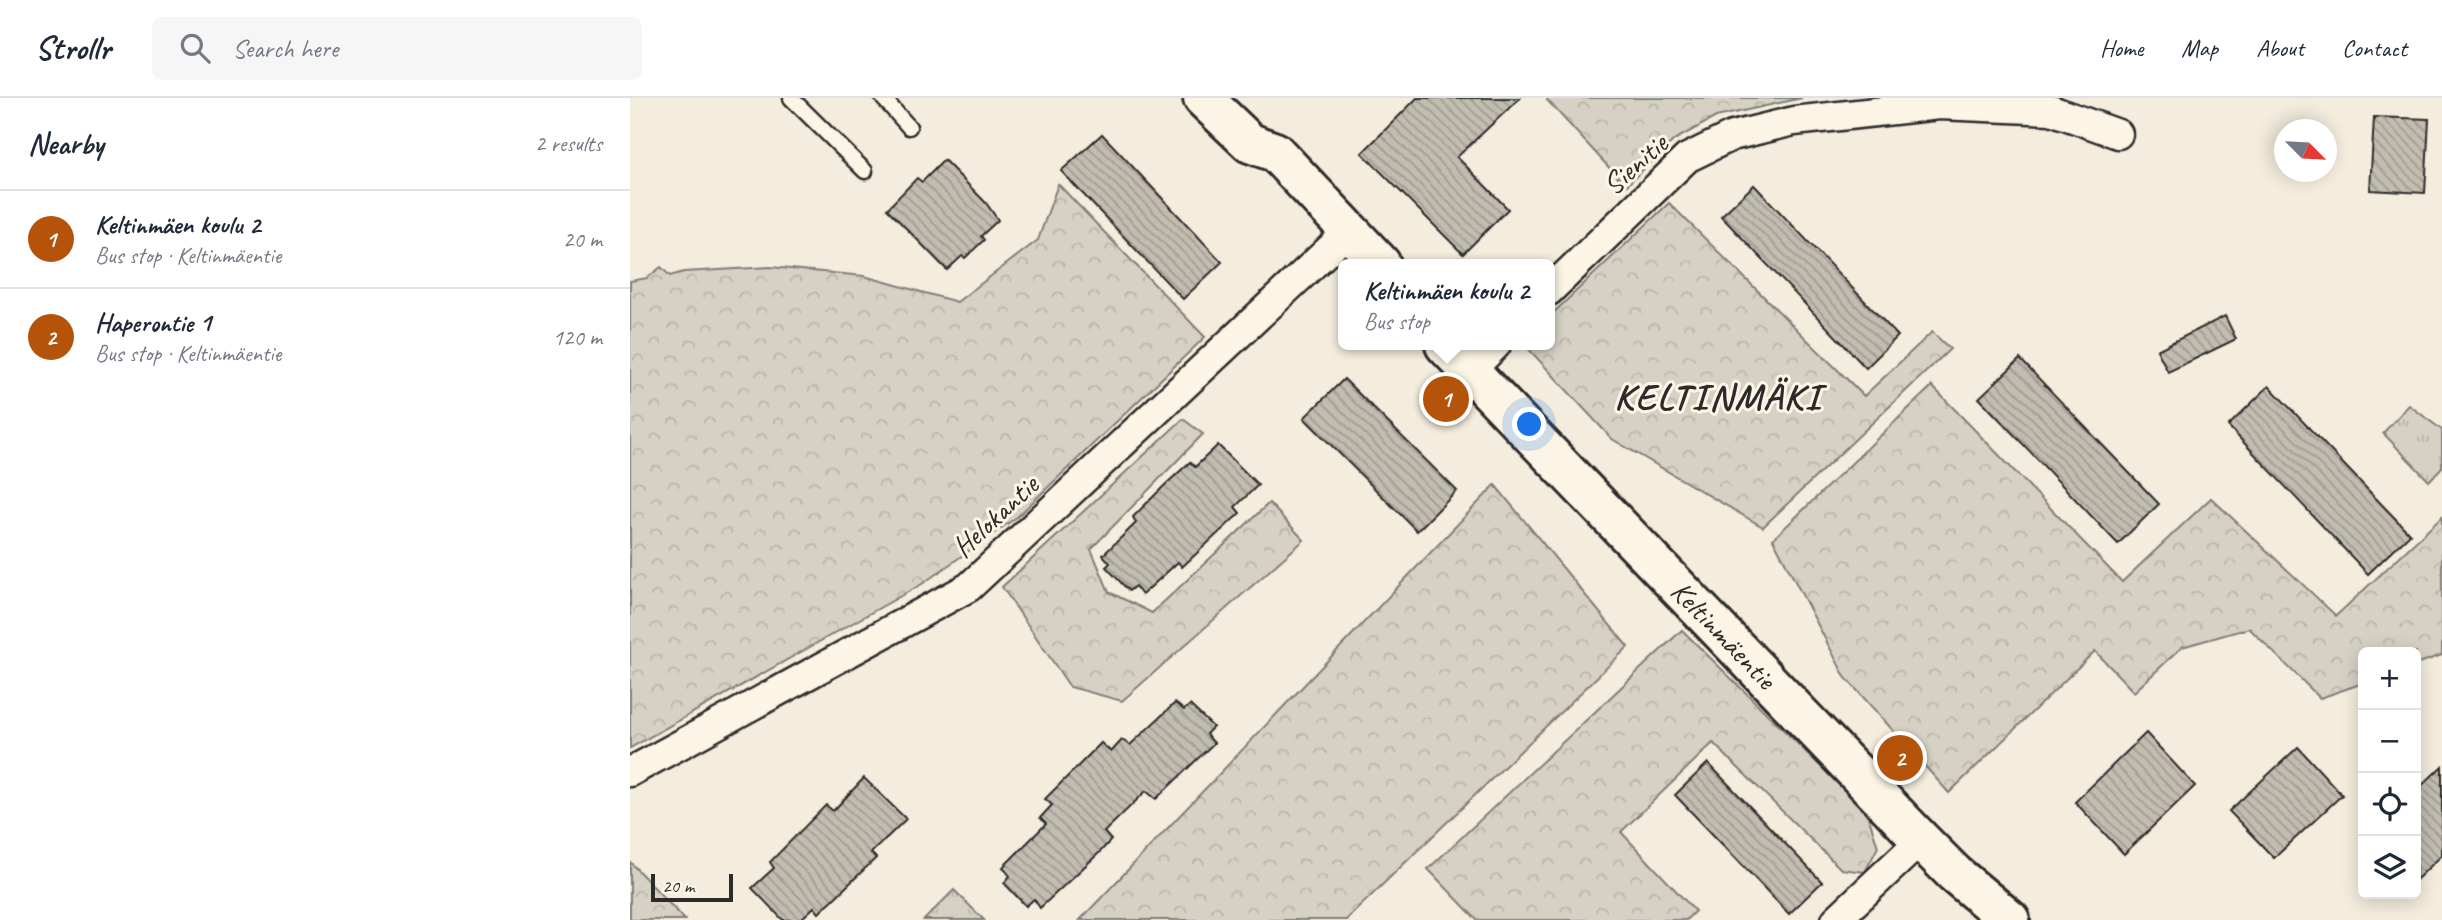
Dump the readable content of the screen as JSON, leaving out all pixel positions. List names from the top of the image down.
{
  "streets": {
    "main road": ["Keltinmäentie"],
    "street": ["Sienitie", "Helokantie"]
  },
  "districts": ["KELTINMÄKI"],
  "scale_bar": "20 m",
  "north": "bottom right",
  "page": {
    "header": "Strollr",
    "search": "Search here",
    "nav": [
      "Home",
      "Map",
      "About",
      "Contact"
    ],
    "heading": ["Nearby", "2 results"],
    "list": [
      {
        "mark": "1",
        "name": "Keltinmäen koulu 2",
        "note": "Bus stop · Keltinmäentie",
        "value": "20 m"
      },
      {
        "mark": "2",
        "name": "Haperontie 1",
        "note": "Bus stop · Keltinmäentie",
        "value": "120 m"
      }
    ],
    "popup": ["Keltinmäen koulu 2", "Bus stop"],
    "pins": ["1", "2"],
    "map_buttons": ["+", "−"],
    "scale": "20 m"
  }
}
